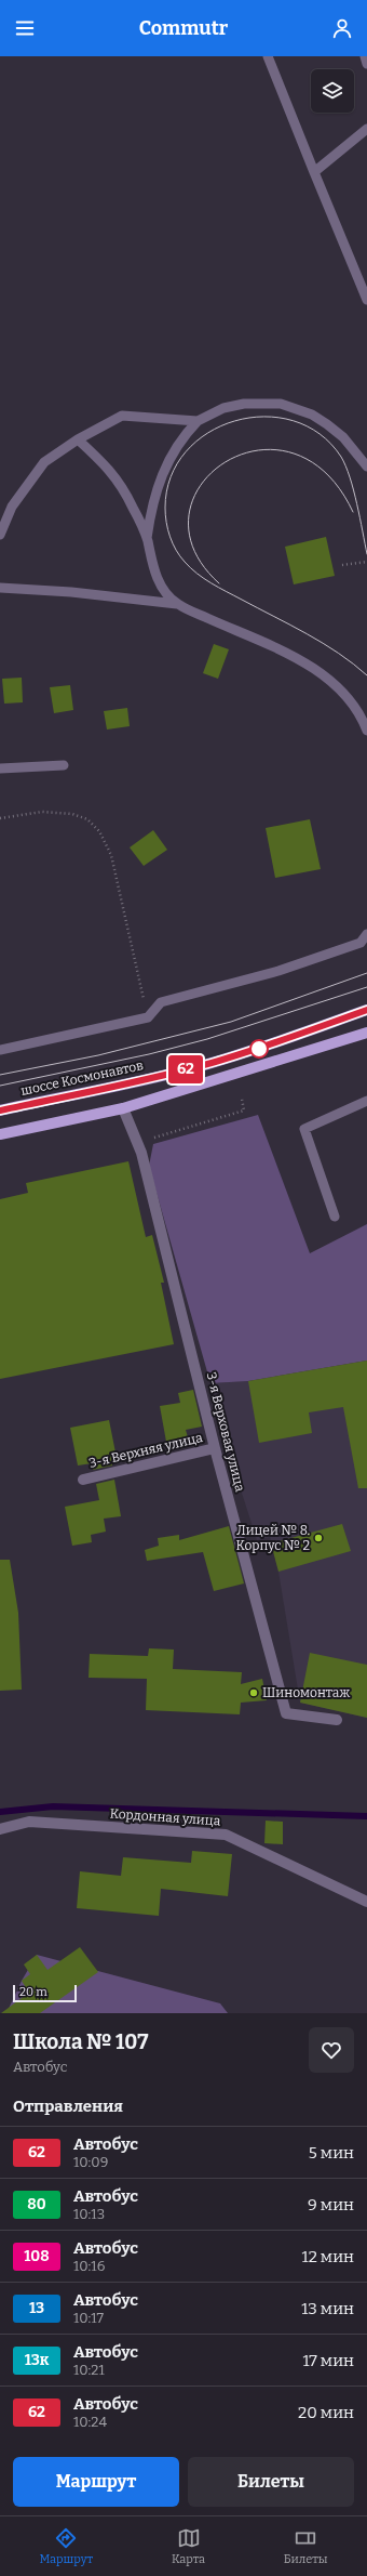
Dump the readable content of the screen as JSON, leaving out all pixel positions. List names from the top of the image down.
{
  "streets": {
    "main road": ["шоссе Космонавтов"],
    "street": ["3-я Верховая улица", "3-я Верхняя улица", "Кордонная улица"]
  },
  "crossings": [
    ["3-я Верховая улица", "3-я Верхняя улица"]
  ],
  "places": ["Лицей № 8. Корпус № 2", "Шиномонтаж"],
  "lines": ["bus line 62"],
  "scale_bar": "20 m",
  "page": {
    "header": "Commutr",
    "on_map": "62",
    "scale": "20 m",
    "heading": [
      ["Школа № 107", "Автобус"],
      "Отправления"
    ],
    "list": [
      {
        "mark": "62",
        "name": "Автобус",
        "note": "10:09",
        "value": "5 мин"
      },
      {
        "mark": "80",
        "name": "Автобус",
        "note": "10:13",
        "value": "9 мин"
      },
      {
        "mark": "108",
        "name": "Автобус",
        "note": "10:16",
        "value": "12 мин"
      },
      {
        "mark": "13",
        "name": "Автобус",
        "note": "10:17",
        "value": "13 мин"
      },
      {
        "mark": "13к",
        "name": "Автобус",
        "note": "10:21",
        "value": "17 мин"
      },
      {
        "mark": "62",
        "name": "Автобус",
        "note": "10:24",
        "value": "20 мин"
      }
    ],
    "buttons": ["Маршрут", "Билеты"],
    "tabs": ["Маршрут", "Карта", "Билеты"]
  }
}
